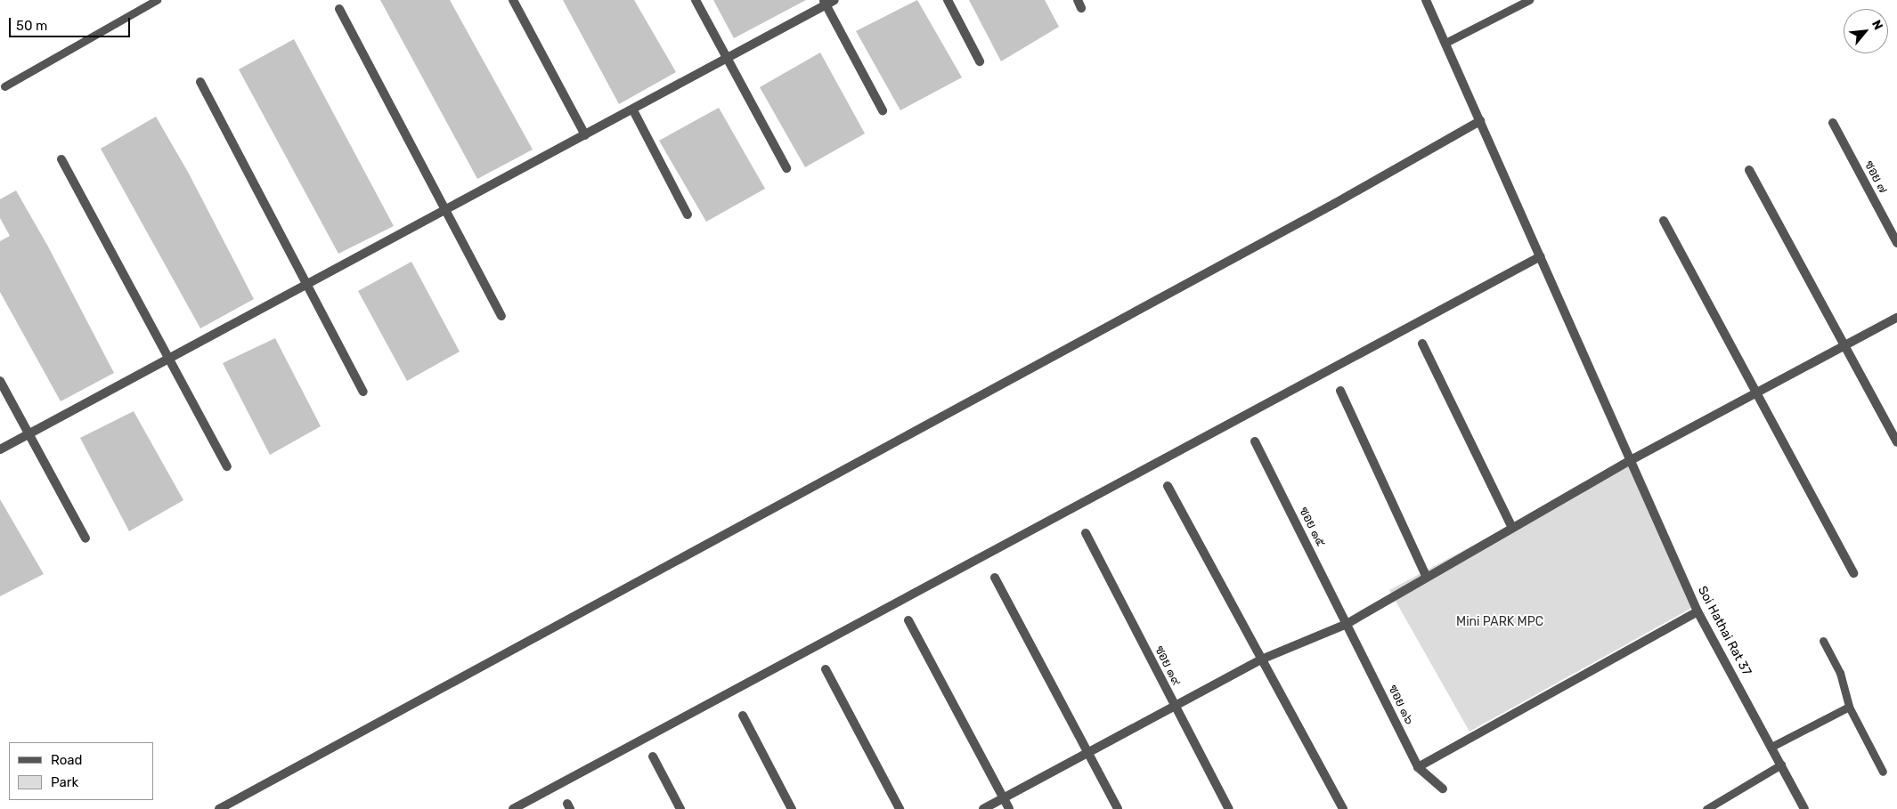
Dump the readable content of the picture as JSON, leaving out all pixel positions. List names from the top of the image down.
{
  "streets": {
    "street": [
      "ซอย ๗",
      "ซอย ๑๕",
      "Soi Hathai Rat 37",
      "ซอย ๑๙",
      "ซอย ๑๖"
    ]
  },
  "crossings": [
    ["ซอย ๑๕", "ซอย ๑๖"]
  ],
  "parks": ["Mini PARK MPC"],
  "legend": ["Road", "Park"],
  "scale_bar": "50 m",
  "north": "top right"
}
